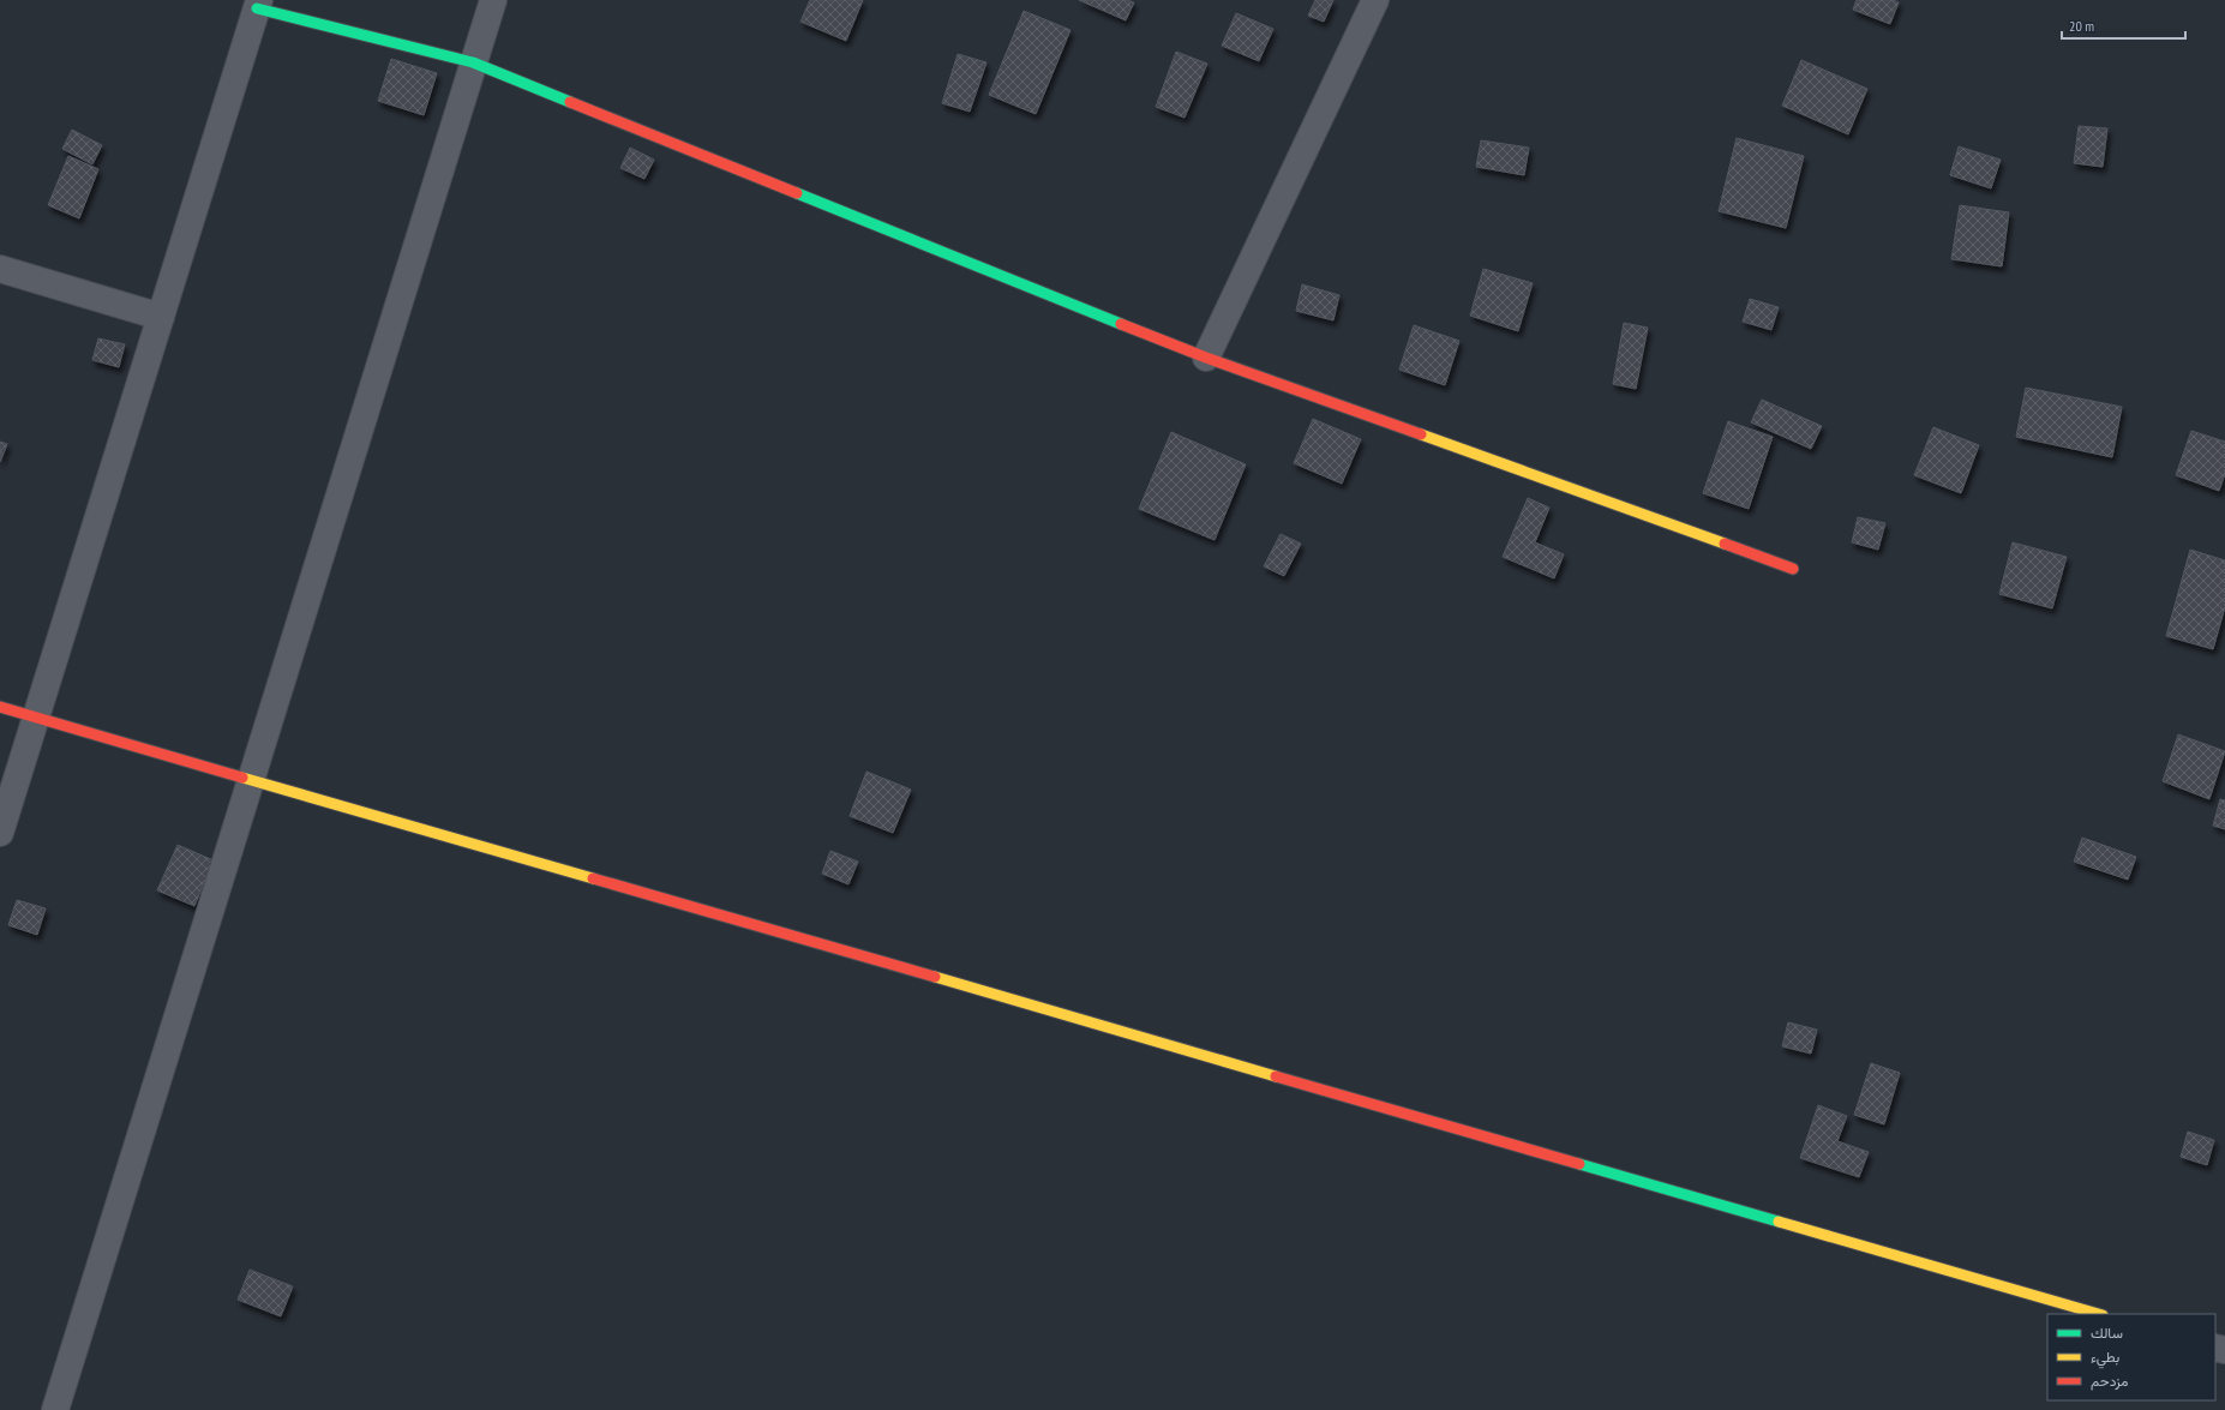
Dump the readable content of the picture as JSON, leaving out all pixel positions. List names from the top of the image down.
{
  "legend": ["سالك", "بطيء", "مزدحم"],
  "scale_bar": "20 m"
}
